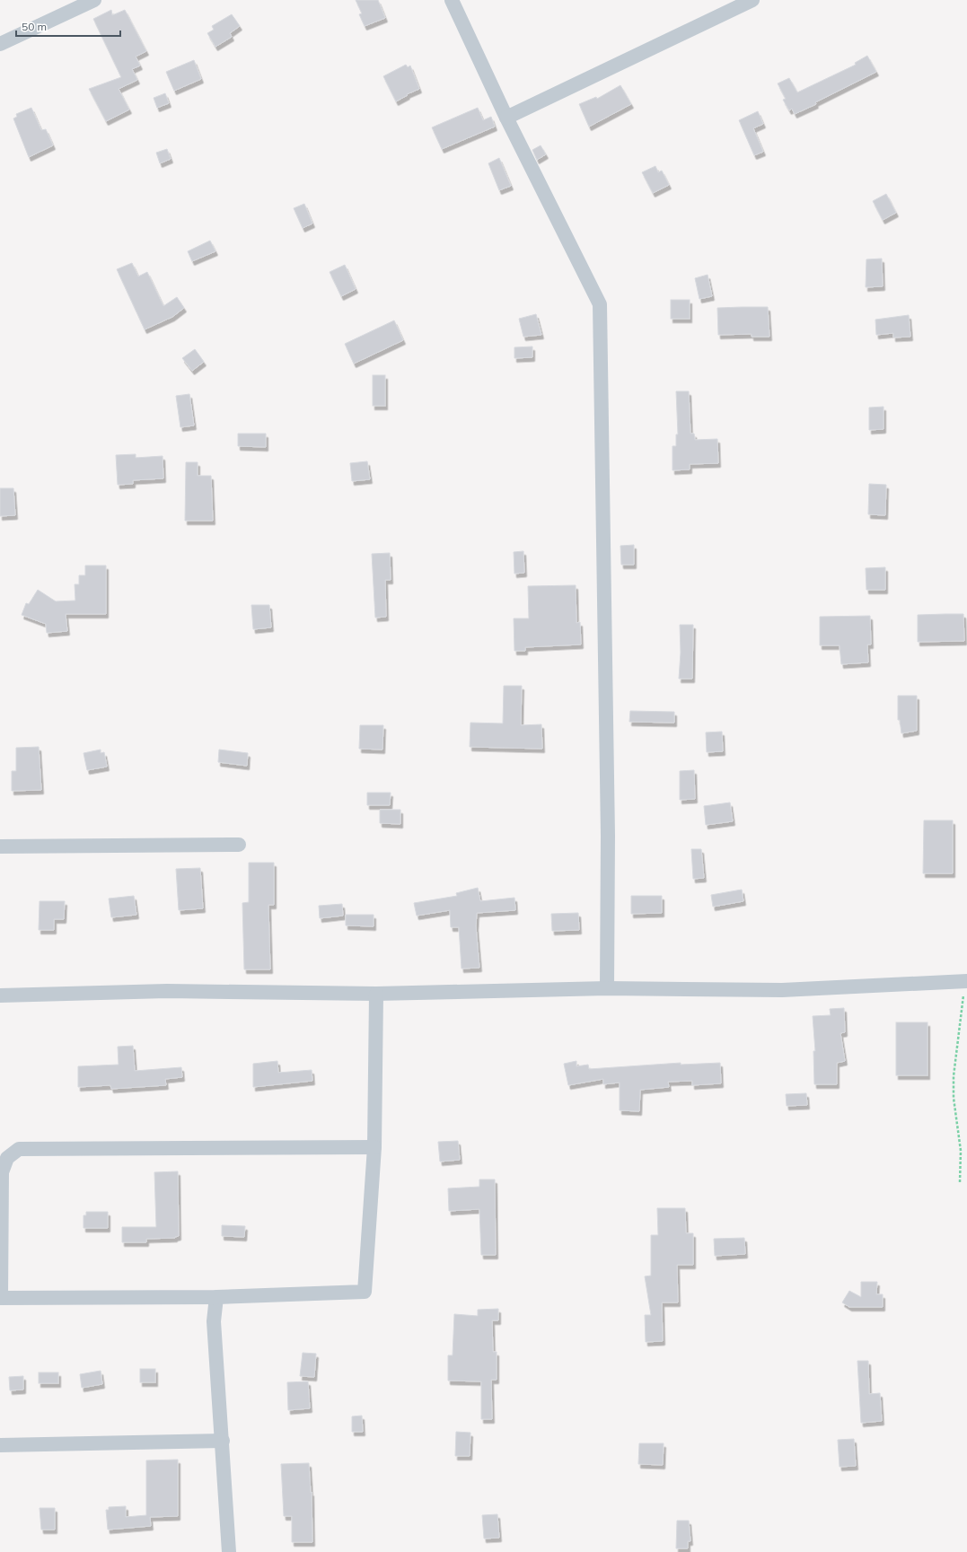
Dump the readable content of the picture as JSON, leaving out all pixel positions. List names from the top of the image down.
{
  "scale_bar": "50 m"
}
